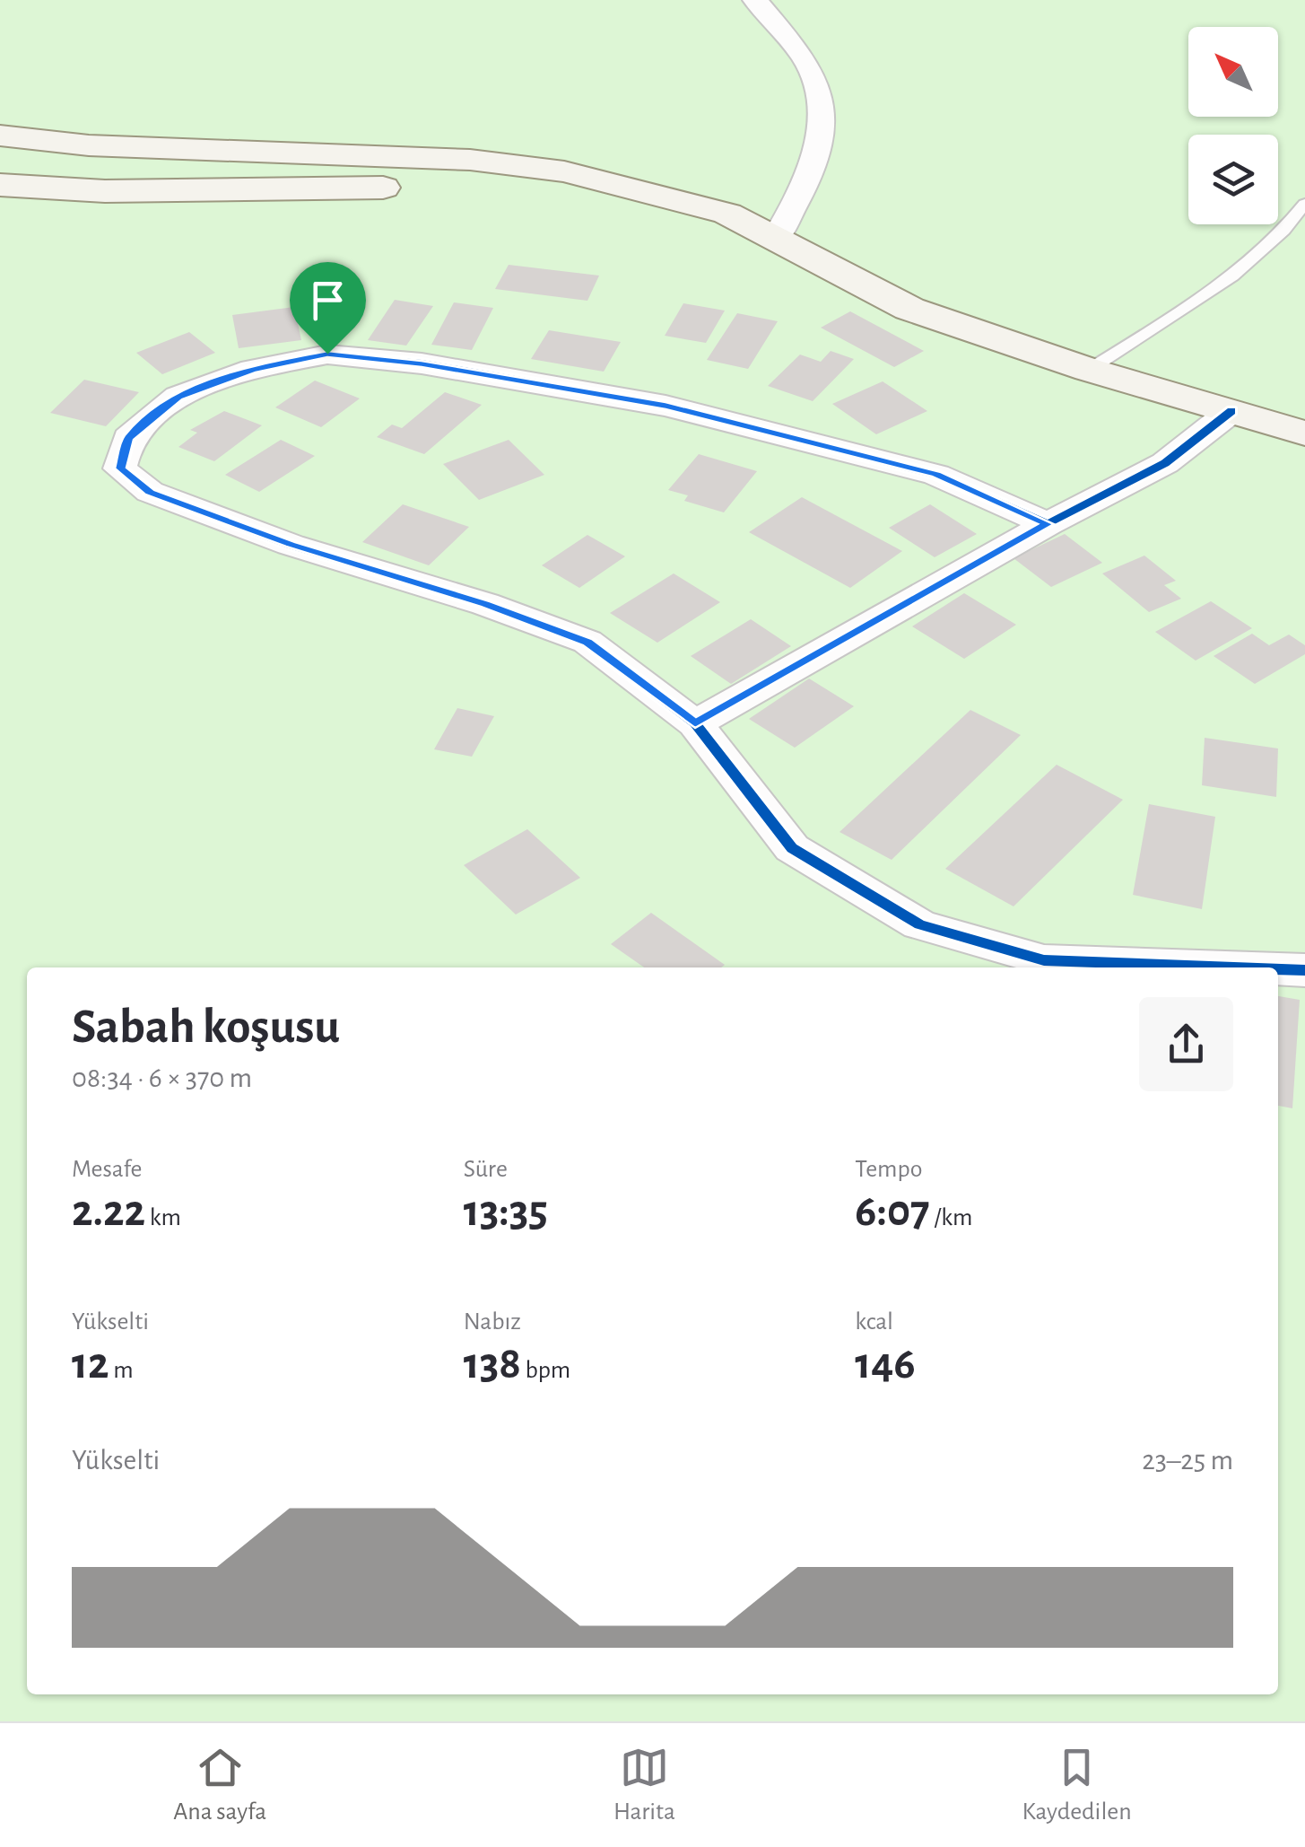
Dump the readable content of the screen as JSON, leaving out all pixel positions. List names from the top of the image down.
{
  "north": "top left",
  "page": {
    "heading": ["Sabah koşusu", "08:34 · 6 × 370 m"],
    "stats": [
      ["Mesafe", "2.22 km"],
      ["Süre", "13:35"],
      ["Tempo", "6:07 /km"],
      ["Yükselti", "12 m"],
      ["Nabız", "138 bpm"],
      ["kcal", "146"]
    ],
    "chart": ["Yükselti", "23–25 m"],
    "tabs": ["Ana sayfa", "Harita", "Kaydedilen"]
  }
}
